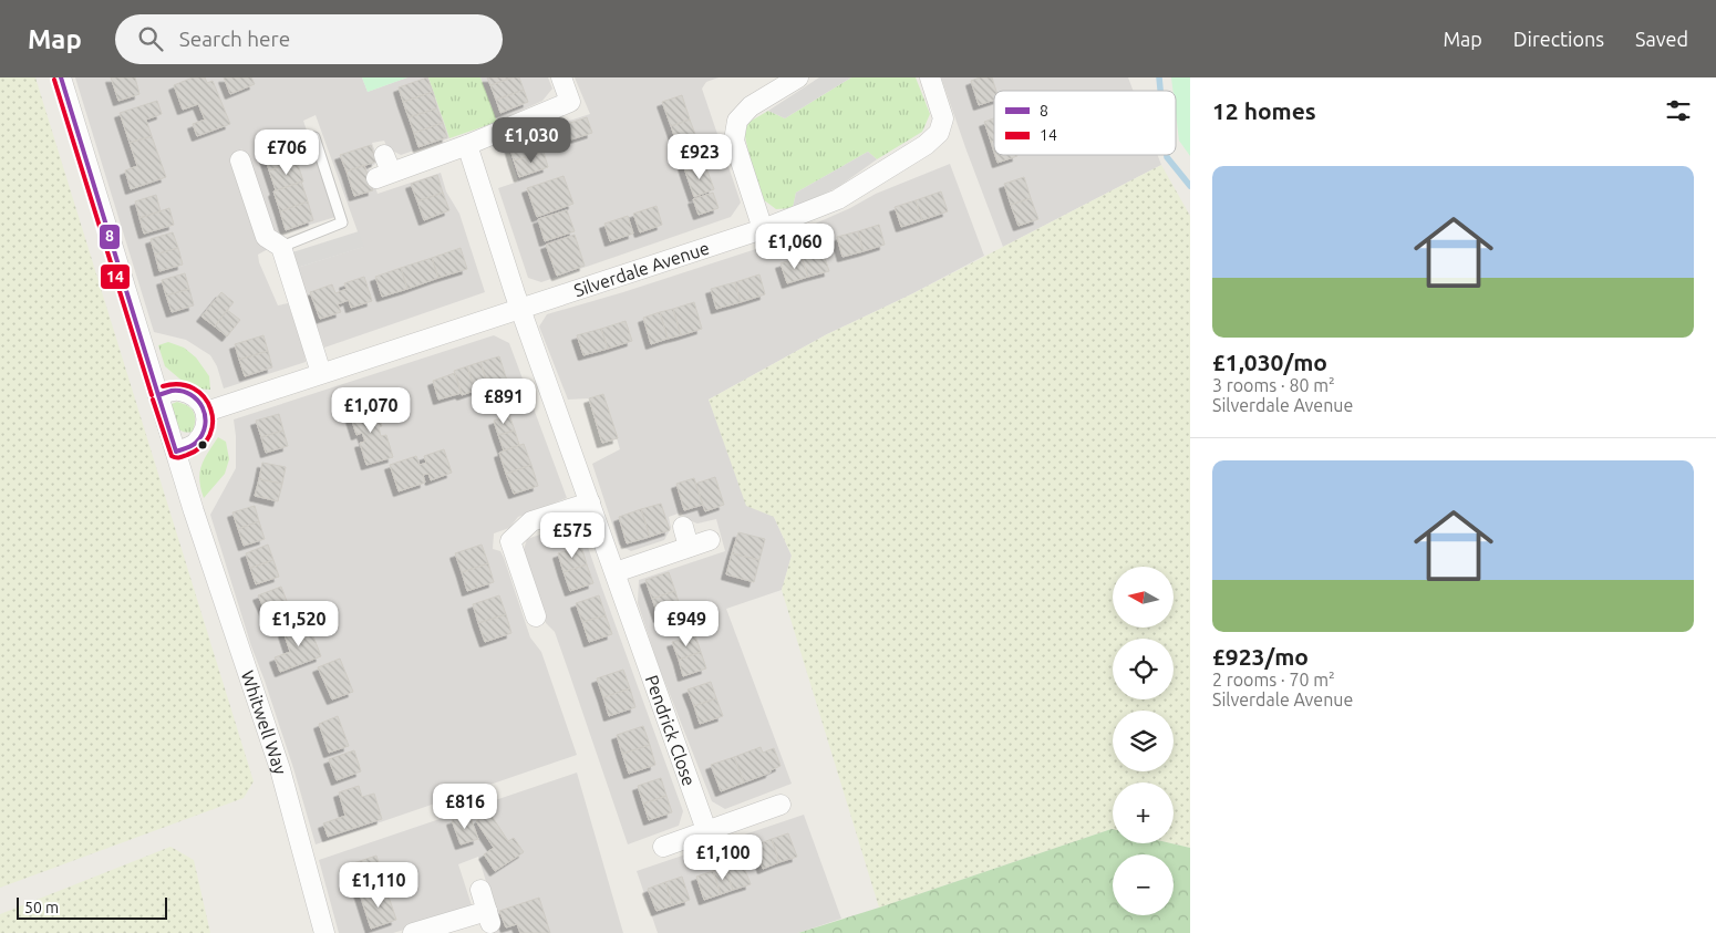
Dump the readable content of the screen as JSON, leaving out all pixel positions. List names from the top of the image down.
{
  "streets": {
    "street": ["Silverdale Avenue", "Whitwell Way", "Pendrick Close"]
  },
  "lines": ["transit line 8", "transit line 14"],
  "legend": ["8", "14"],
  "scale_bar": "50 m",
  "north": "left",
  "page": {
    "header": "Map",
    "search": "Search here",
    "nav": ["Map", "Directions", "Saved"],
    "heading": "12 homes",
    "price": [
      "£1,030",
      "£706",
      "£923",
      "£1,060",
      "£891",
      "£1,070",
      "£575",
      "£1,520",
      "£949",
      "£816",
      "£1,100",
      "£1,110"
    ],
    "list": [
      {
        "name": "£1,030/mo",
        "note": "3 rooms · 80 m² · Silverdale Avenue"
      },
      {
        "name": "£923/mo",
        "note": "2 rooms · 70 m² · Silverdale Avenue"
      }
    ],
    "map_buttons": ["+", "−"],
    "scale": "50 m"
  }
}
